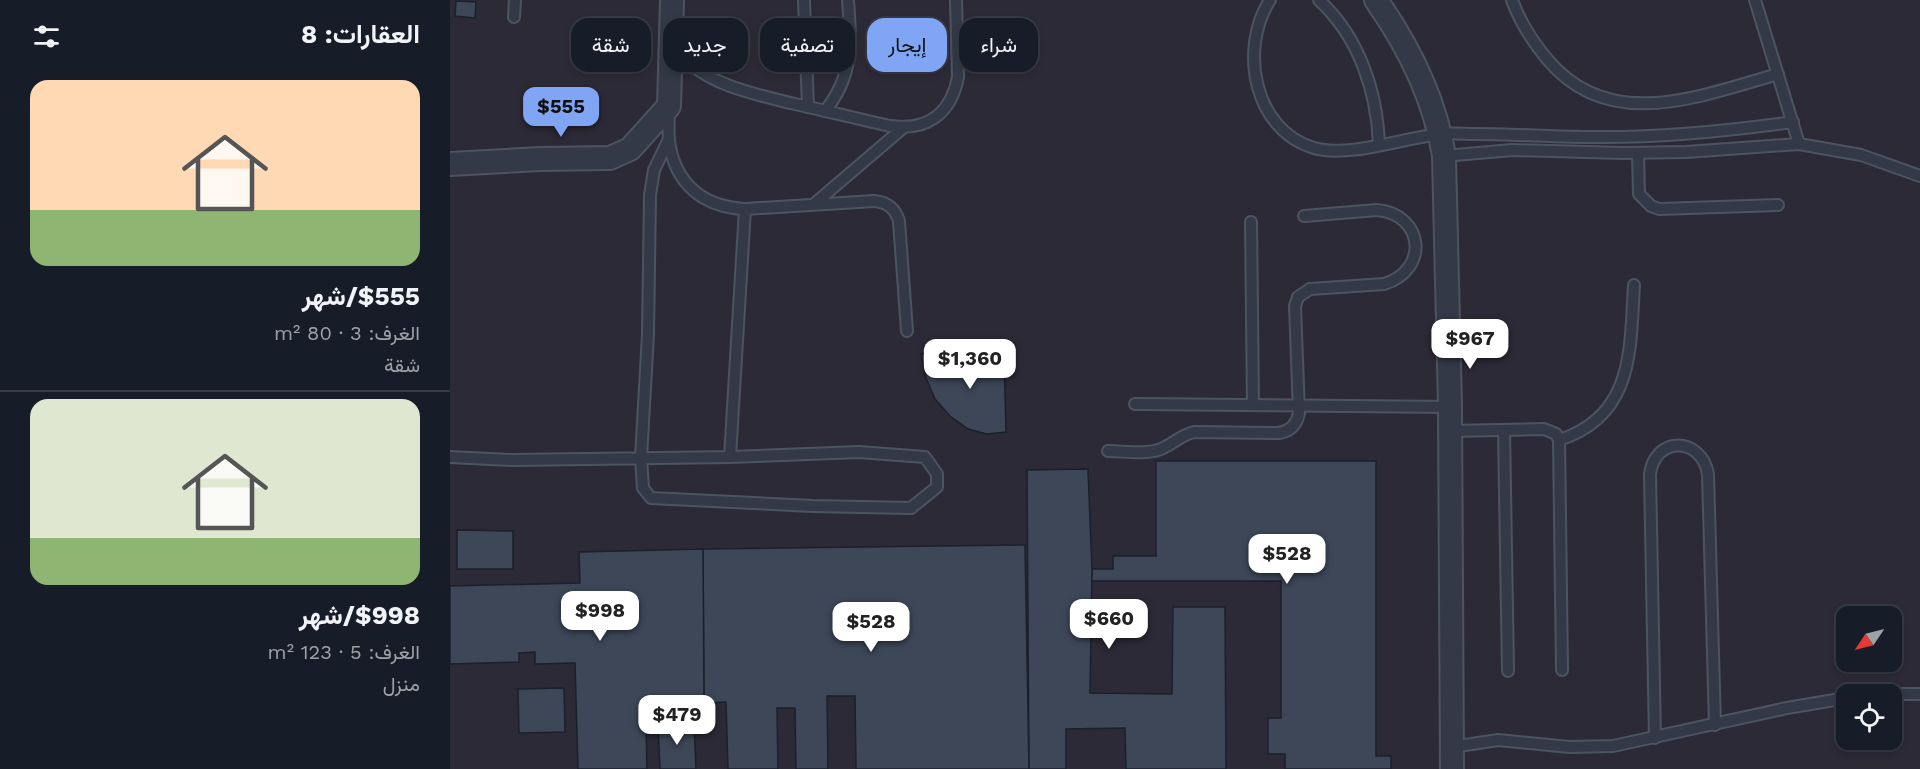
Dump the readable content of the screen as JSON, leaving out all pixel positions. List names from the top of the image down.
{
  "north": "bottom left",
  "page": {
    "heading": "العقارات: 8",
    "chip": [
      "شراء",
      "إيجار",
      "تصفية",
      "جديد",
      "شقة"
    ],
    "list": [
      {
        "name": "$555/شهر",
        "note": "الغرف: 3 · 80 m² · شقة"
      },
      {
        "name": "$998/شهر",
        "note": "الغرف: 5 · 123 m² · منزل"
      }
    ],
    "price": [
      "$555",
      "$967",
      "$1,360",
      "$528",
      "$998",
      "$660",
      "$528",
      "$479"
    ]
  }
}
